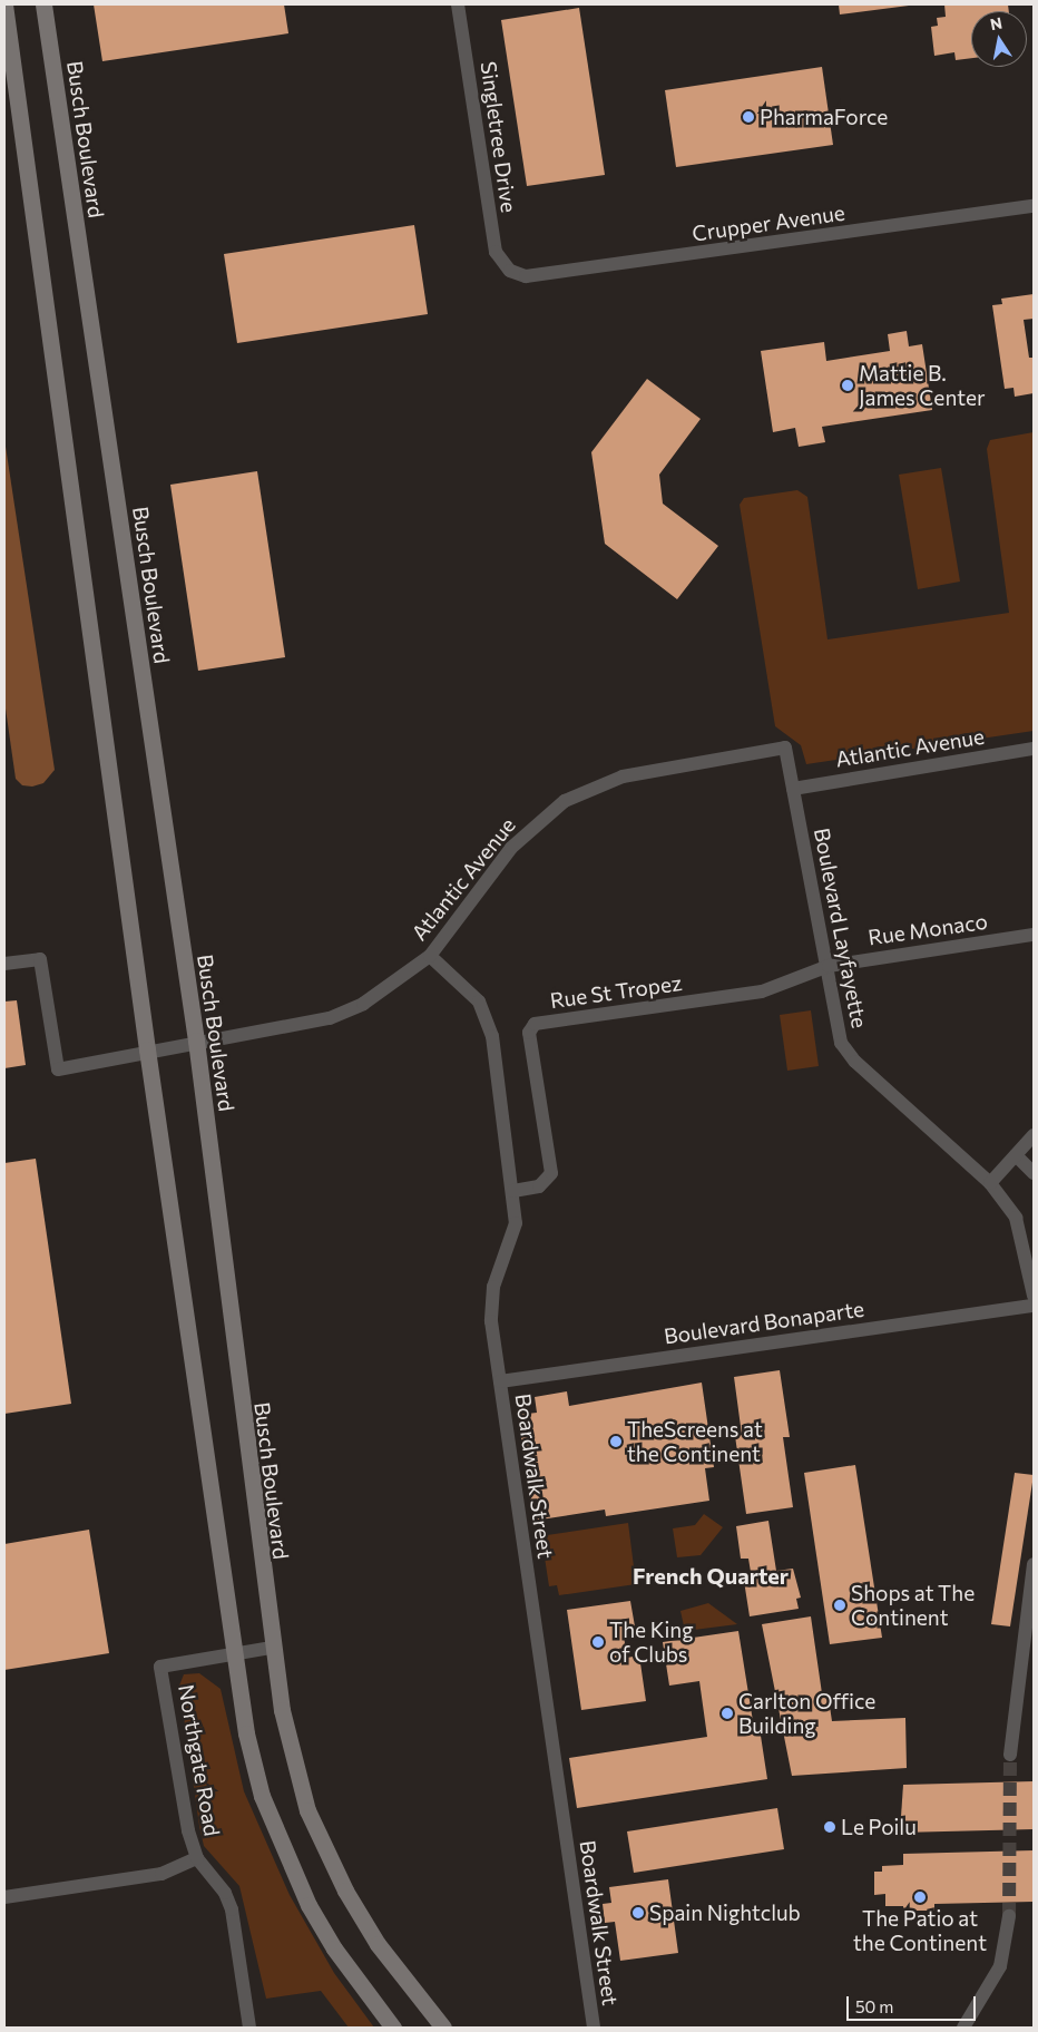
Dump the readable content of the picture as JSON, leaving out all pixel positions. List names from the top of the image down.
{
  "streets": {
    "main road": ["Busch Boulevard"],
    "street": [
      "Singletree Drive",
      "Crupper Avenue",
      "Atlantic Avenue",
      "Boulevard Layfayette",
      "Rue Monaco",
      "Rue St Tropez",
      "Boulevard Bonaparte",
      "Boardwalk Street",
      "Northgate Road"
    ]
  },
  "crossings": [
    ["Singletree Drive", "Crupper Avenue"],
    ["Busch Boulevard", "Atlantic Avenue"],
    ["Busch Boulevard", "Northgate Road"],
    ["Atlantic Avenue", "Boulevard Layfayette"],
    ["Atlantic Avenue", "Boardwalk Street"],
    ["Boulevard Layfayette", "Rue Monaco"],
    ["Boulevard Layfayette", "Rue St Tropez"],
    ["Rue Monaco", "Rue St Tropez"],
    ["Rue St Tropez", "Boardwalk Street"],
    ["Boulevard Bonaparte", "Boardwalk Street"]
  ],
  "districts": ["French Quarter"],
  "places": [
    "PharmaForce",
    "Mattie B. James Center",
    "TheScreens at the Continent",
    "Shops at The Continent",
    "The King of Clubs",
    "Carlton Office Building",
    "Le Poilu",
    "The Patio at the Continent",
    "Spain Nightclub"
  ],
  "scale_bar": "50 m",
  "north": "top"
}
